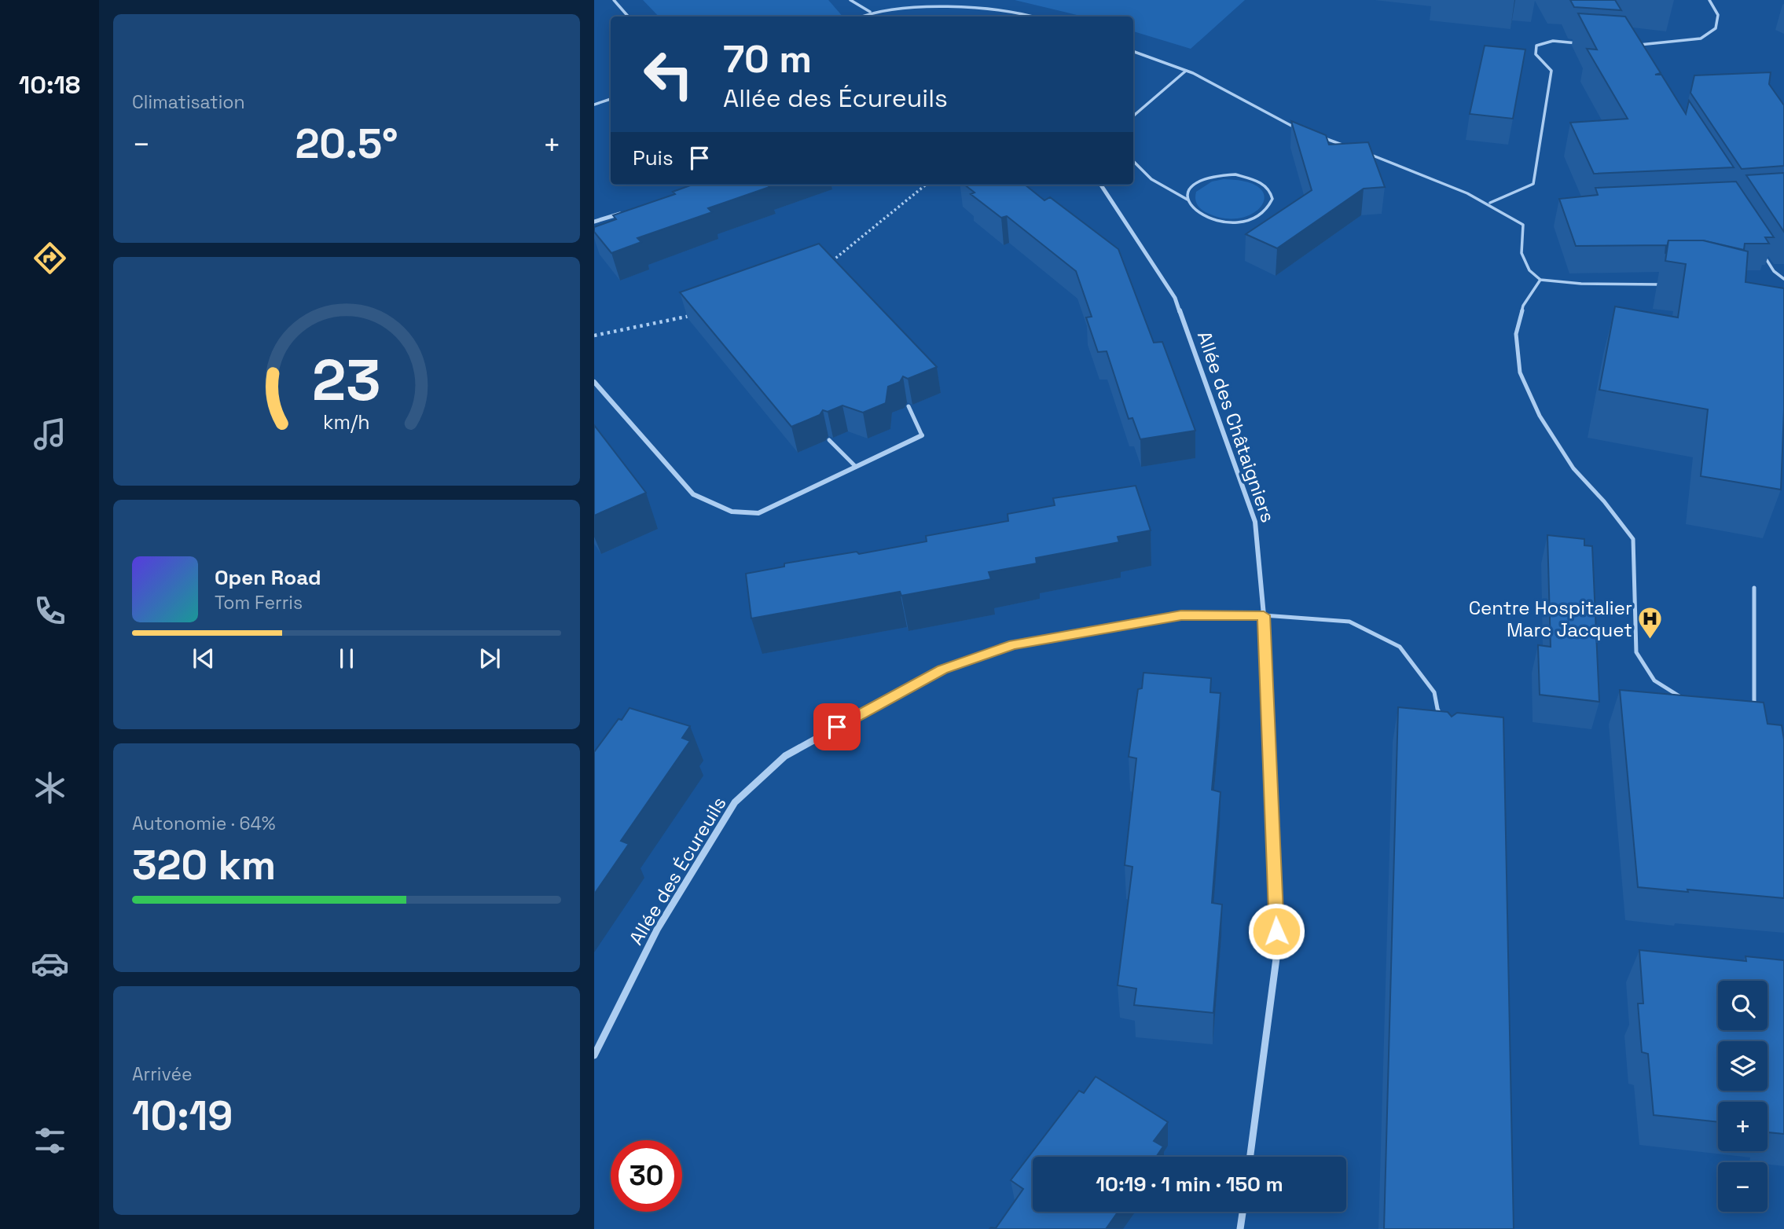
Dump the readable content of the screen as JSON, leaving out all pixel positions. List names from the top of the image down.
{
  "streets": {
    "street": ["Allée des Châtaigniers", "Allée des Écureuils"]
  },
  "crossings": [
    ["Allée des Châtaigniers", "Allée des Écureuils"]
  ],
  "places": {
    "hospital": ["Centre Hospitalier Marc Jacquet"]
  },
  "page": {
    "tabs": "10:18",
    "tile": [
      "Climatisation",
      ["Autonomie · 64%", "320 km"],
      ["Arrivée", "10:19"]
    ],
    "turn": ["70 m", "Allée des Écureuils"],
    "heat": ["−", "20.5°", "+"],
    "then": "Puis",
    "song": ["Open Road", "Tom Ferris"],
    "map_buttons": ["+", "−"],
    "limit": "30",
    "trip": "10:19 · 1 min · 150 m",
    "gauge": ["23", "km/h"]
  }
}
